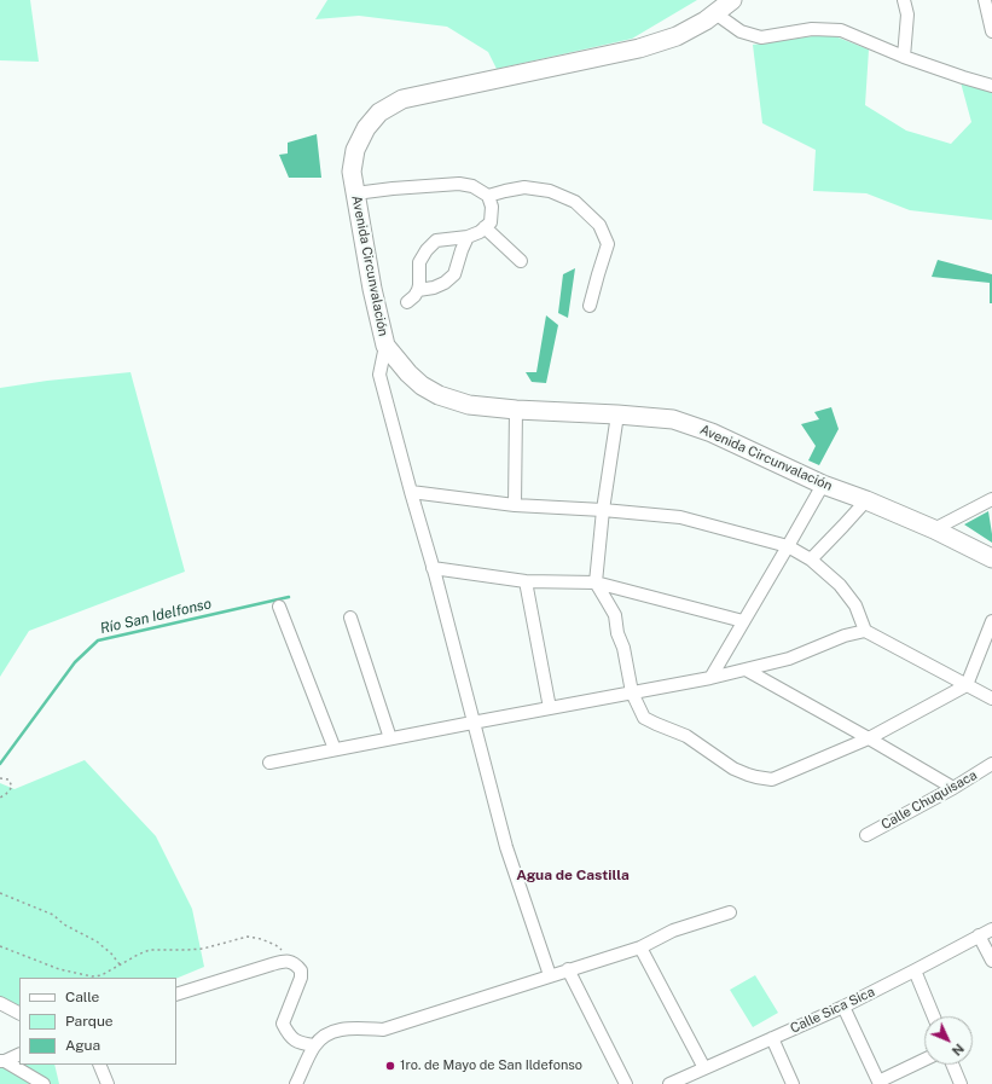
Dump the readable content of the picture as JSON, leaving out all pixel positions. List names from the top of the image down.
{
  "streets": {
    "highway": ["Avenida Circunvalación"],
    "street": ["Calle Chuquisaca", "Calle Sica Sica"]
  },
  "districts": ["Agua de Castilla"],
  "water": ["Río San Idelfonso"],
  "places": ["1ro. de Mayo de San Ildefonso"],
  "legend": ["Calle", "Parque", "Agua"],
  "north": "bottom right"
}
